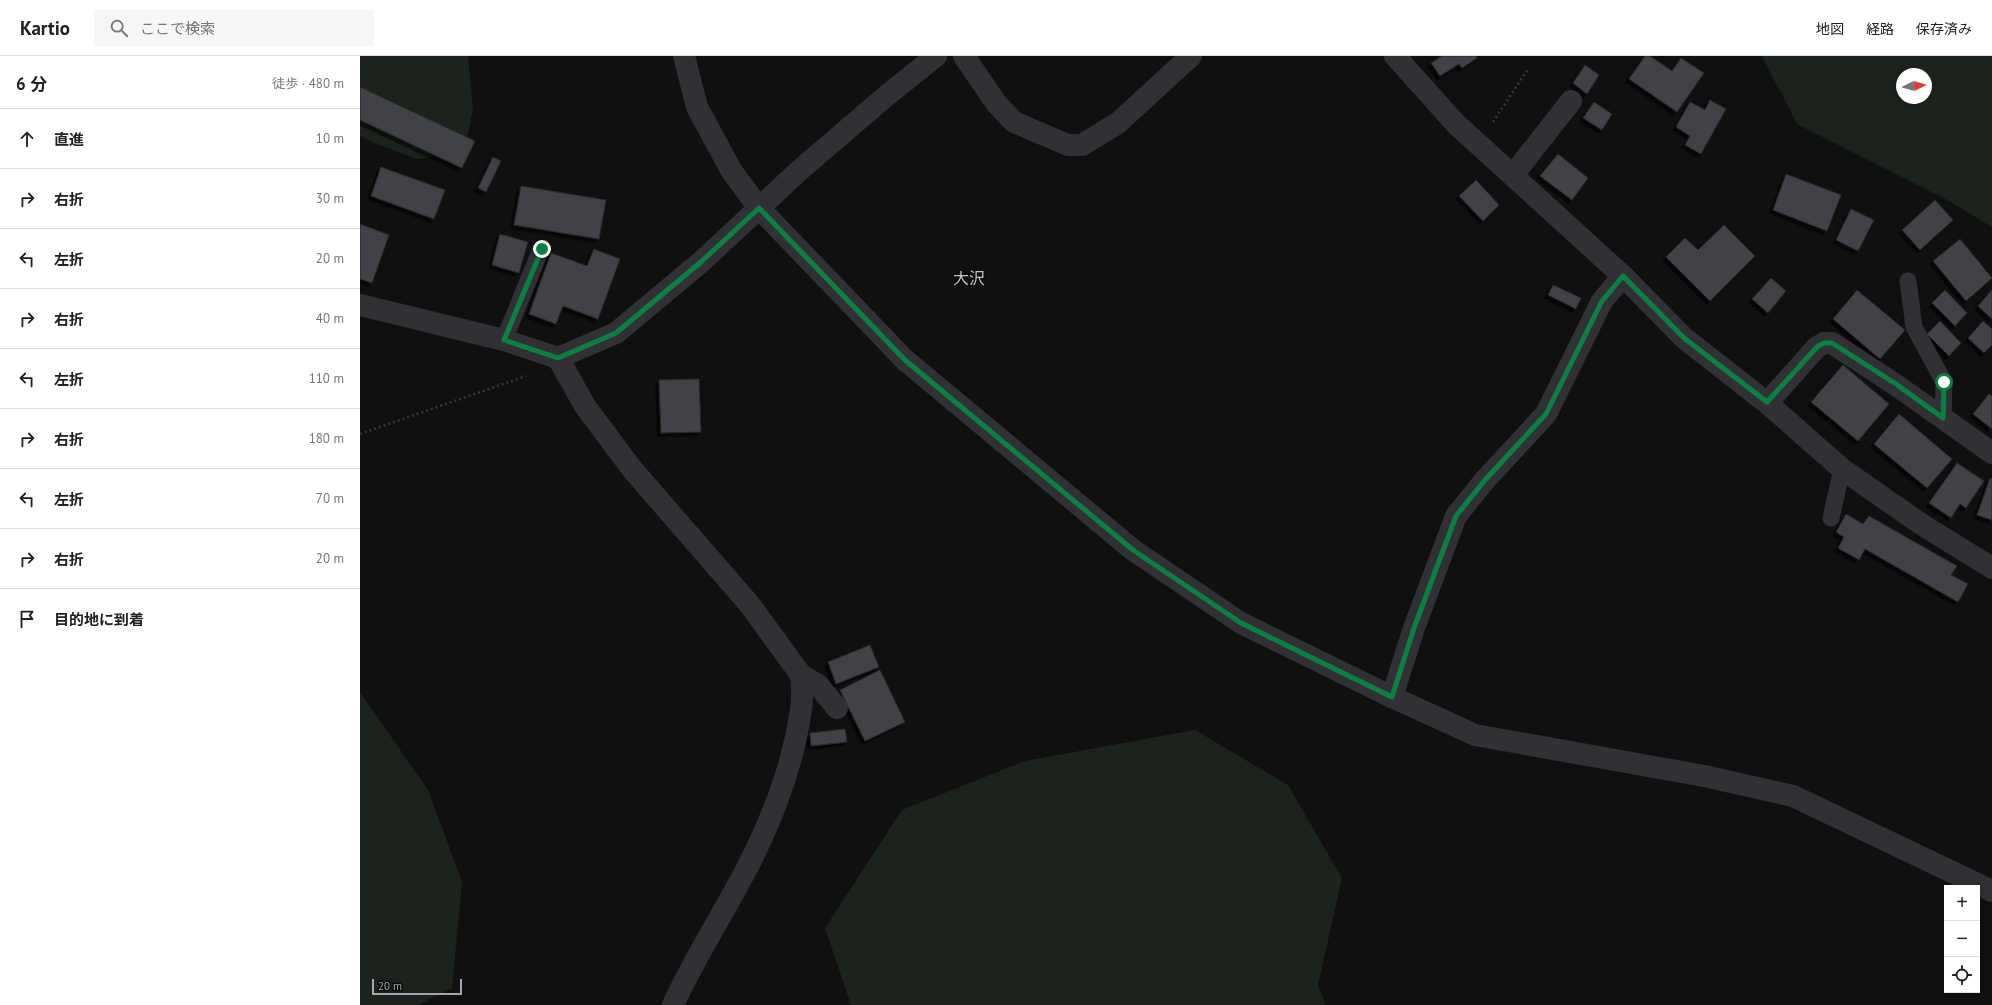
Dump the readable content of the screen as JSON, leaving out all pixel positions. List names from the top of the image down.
{
  "districts": ["大沢"],
  "scale_bar": "20 m",
  "north": "right",
  "page": {
    "header": "Kartio",
    "search": "ここで検索",
    "nav": ["地図", "経路", "保存済み"],
    "heading": ["6 分", "徒歩 · 480 m"],
    "list": [
      ["直進", "10 m"],
      ["右折", "30 m"],
      ["左折", "20 m"],
      ["右折", "40 m"],
      ["左折", "110 m"],
      ["右折", "180 m"],
      ["左折", "70 m"],
      ["右折", "20 m"],
      "目的地に到着"
    ],
    "map_buttons": ["+", "−"],
    "scale": "20 m"
  }
}
